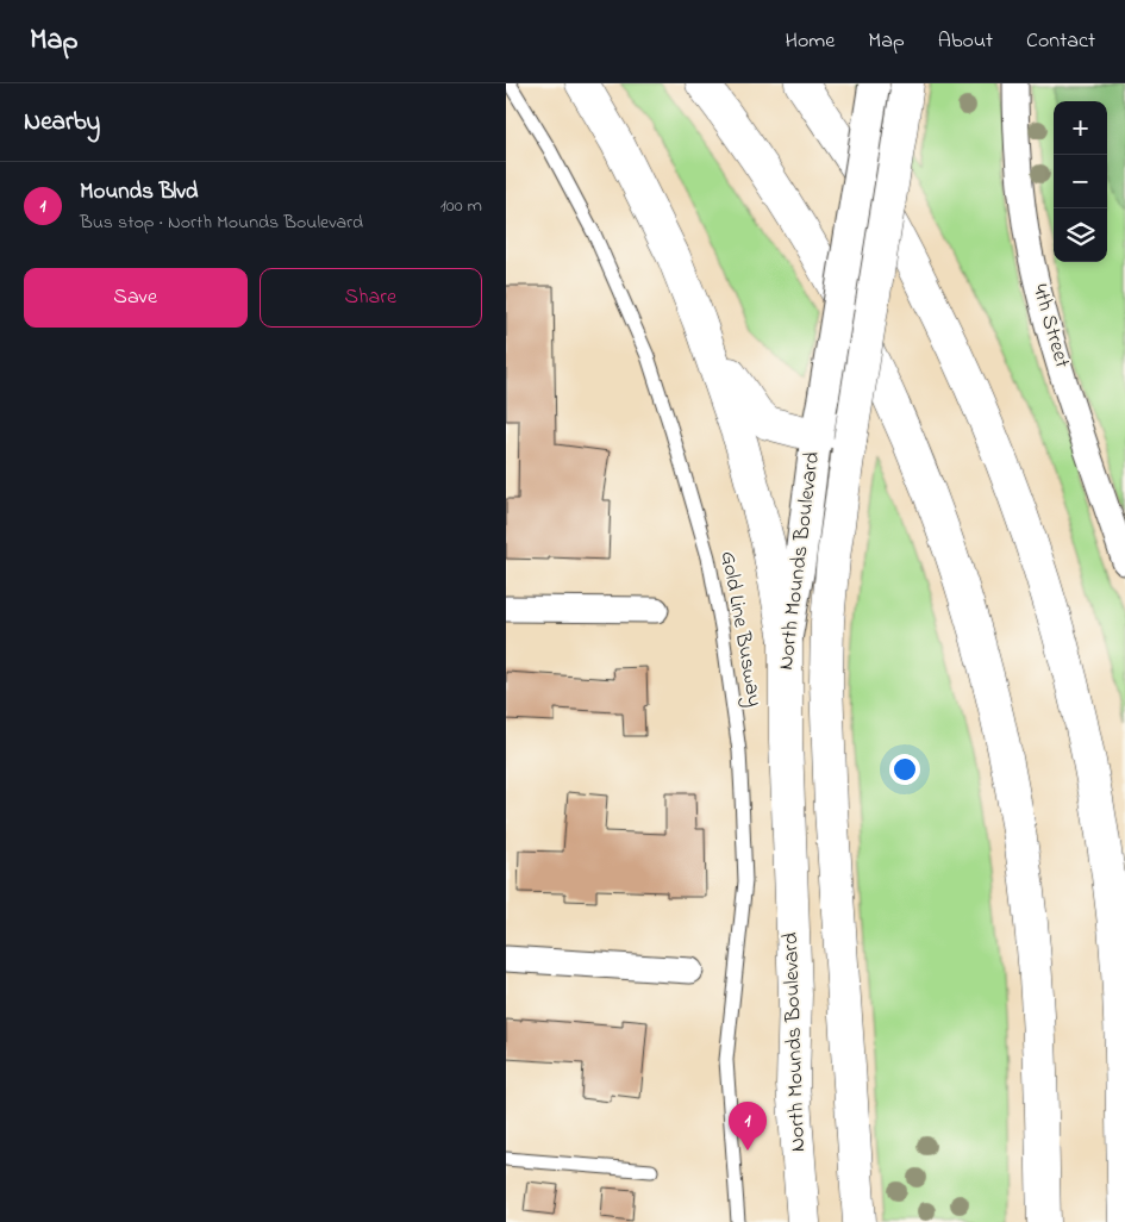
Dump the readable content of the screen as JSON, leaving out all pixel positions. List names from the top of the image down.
{
  "streets": {
    "main road": ["North Mounds Boulevard"],
    "street": ["4th Street"],
    "lane": ["Gold Line Busway"]
  },
  "page": {
    "header": "Map",
    "nav": [
      "Home",
      "Map",
      "About",
      "Contact"
    ],
    "heading": "Nearby",
    "map_buttons": ["+", "−"],
    "list": [
      {
        "mark": "1",
        "name": "Mounds Blvd",
        "note": "Bus stop · North Mounds Boulevard",
        "value": "100 m"
      }
    ],
    "buttons": ["Save", "Share"],
    "pins": "1"
  }
}
